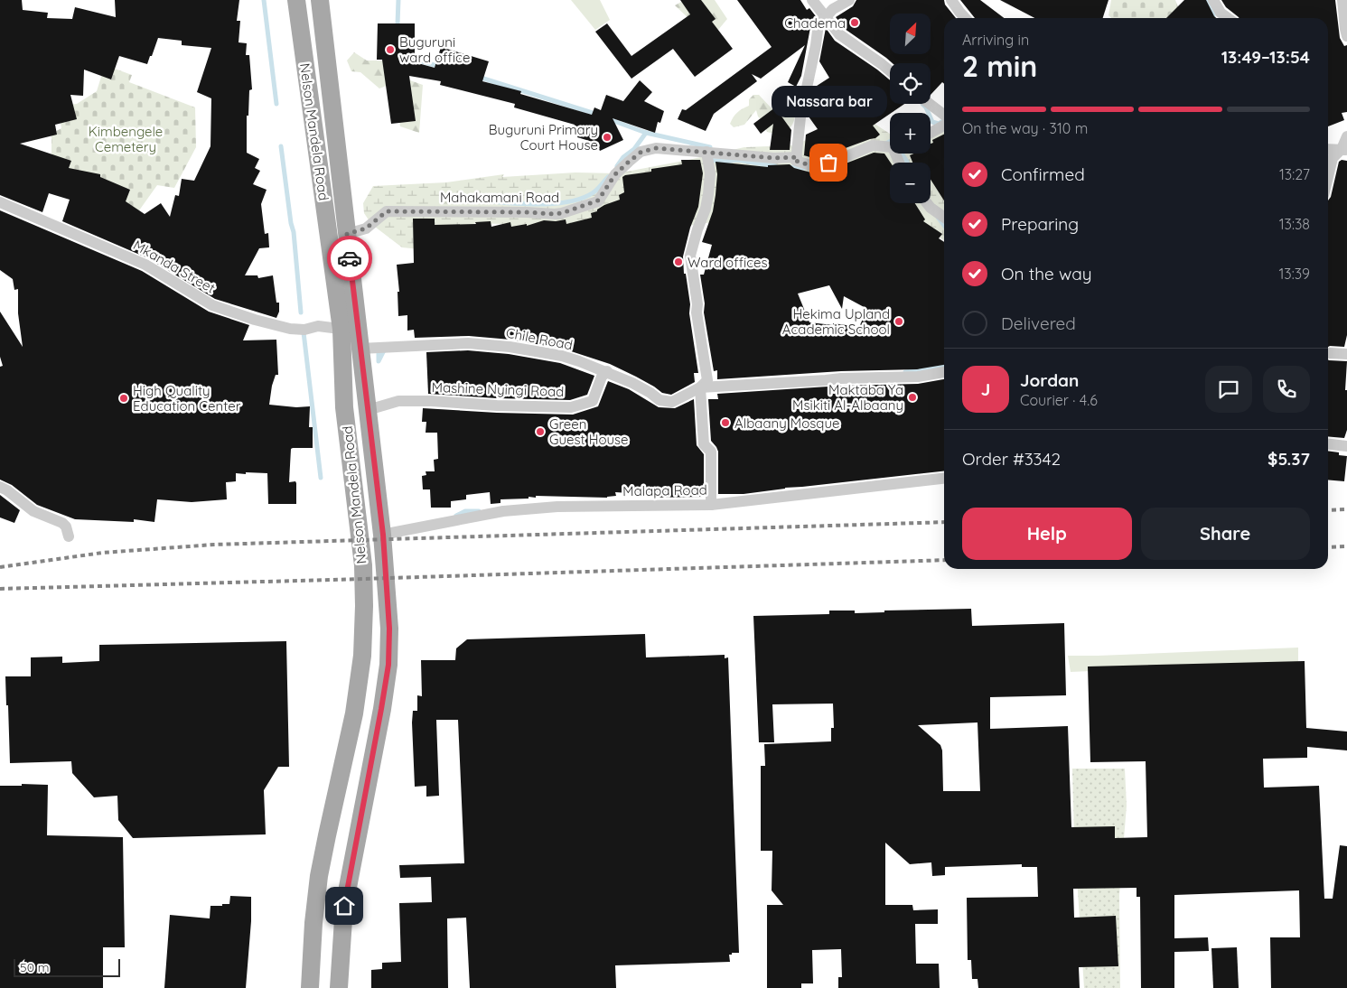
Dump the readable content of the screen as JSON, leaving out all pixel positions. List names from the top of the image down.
{
  "streets": {
    "main road": ["Nelson Mandela Road"],
    "street": [
      "Mahakamani Road",
      "Mkanda Street",
      "Chile Road",
      "Mashine Nyingi Road",
      "Malapa Road"
    ]
  },
  "crossings": [
    ["Nelson Mandela Road", "Mahakamani Road"],
    ["Nelson Mandela Road", "Mkanda Street"],
    ["Nelson Mandela Road", "Chile Road"],
    ["Nelson Mandela Road", "Mashine Nyingi Road"],
    ["Nelson Mandela Road", "Malapa Road"],
    ["Chile Road", "Mashine Nyingi Road"]
  ],
  "parks": ["Kimbengele Cemetery"],
  "places": [
    "Chadema",
    "Buguruni ward office",
    "Buguruni Primary Court House",
    "Nassara bar",
    "Ward offices",
    "Hekima Upland Academic School",
    "Maktaba Ya Msikiti Al-Albaany",
    "High Quality Education Center",
    "Albaany Mosque",
    "Green Guest House"
  ],
  "scale_bar": "50 m",
  "north": "top right",
  "page": {
    "map_buttons": ["+", "−"],
    "heading": ["2 min", "Arriving in", "13:49–13:54"],
    "panel": [
      "Jordan",
      "Courier · 4.6",
      "Order #3342",
      "$5.37"
    ],
    "bubble": "Nassara bar",
    "bar": "On the way · 310 m",
    "list": [
      ["Confirmed", "13:27"],
      ["Preparing", "13:38"],
      ["On the way", "13:39"],
      "Delivered"
    ],
    "round": "J",
    "buttons": ["Help", "Share"],
    "scale": "50 m"
  }
}
